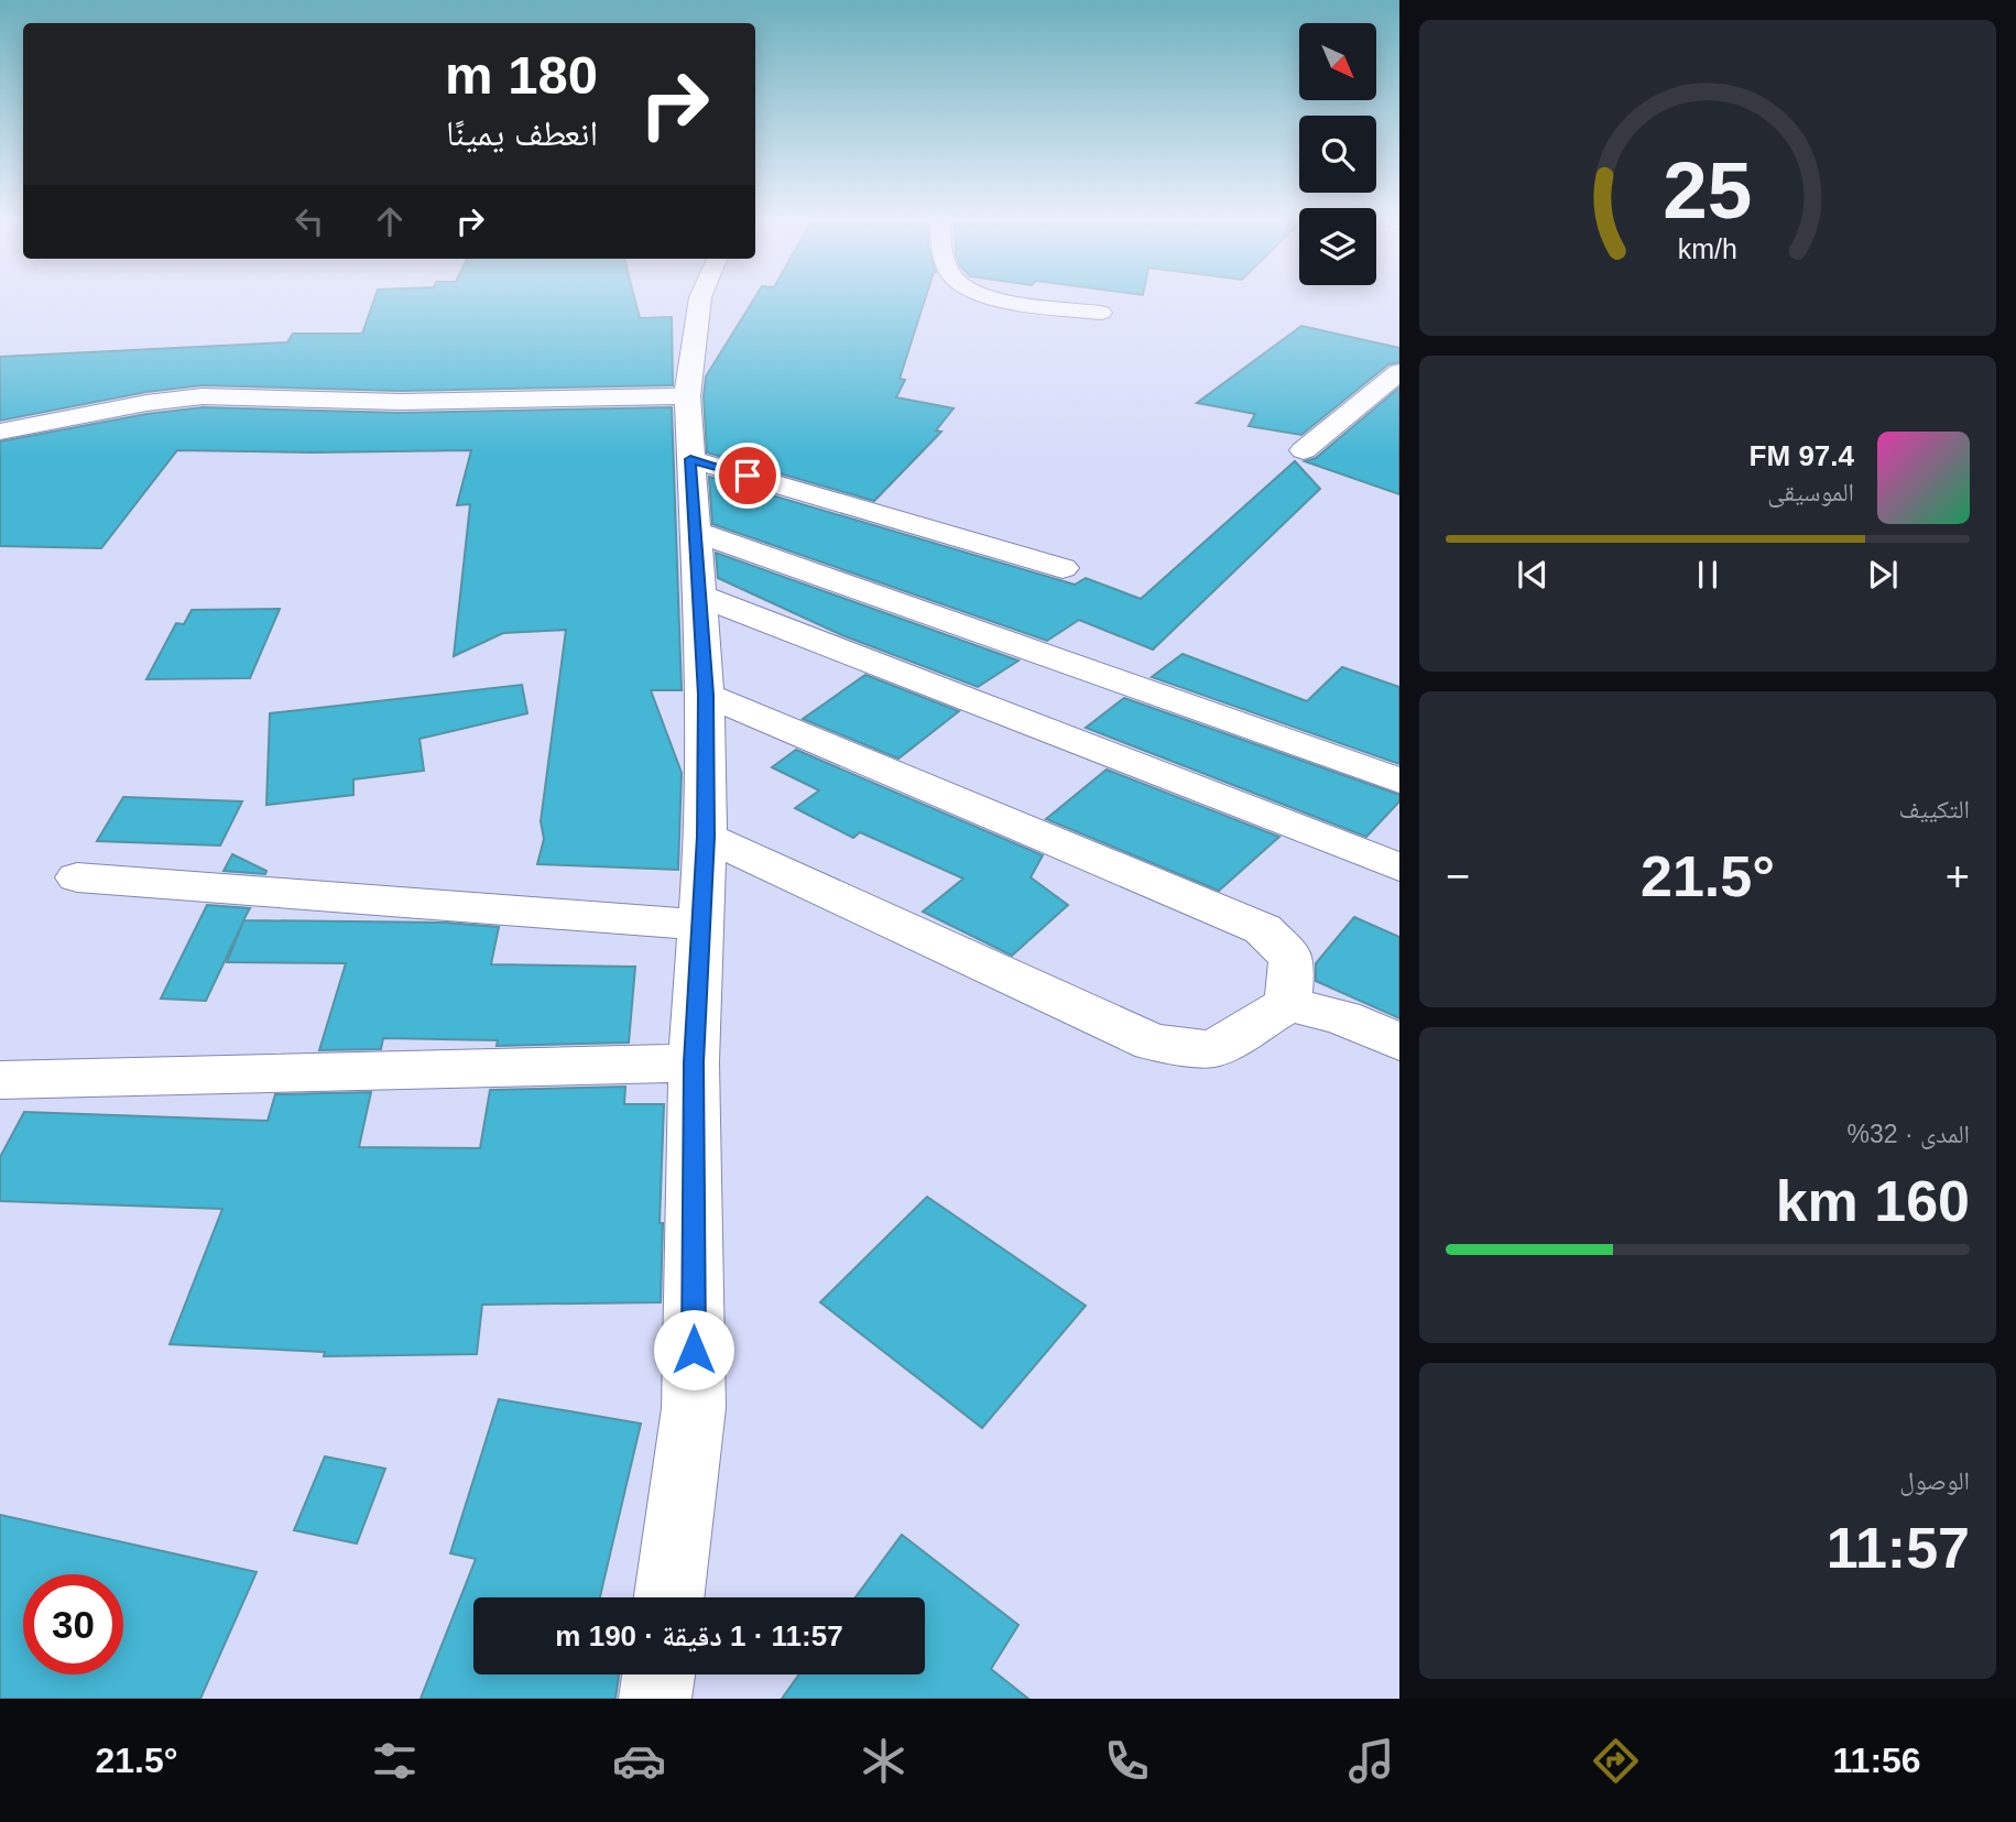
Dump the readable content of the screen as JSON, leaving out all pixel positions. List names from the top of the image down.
{
  "north": "bottom right",
  "page": {
    "turn": ["180 m", "انعطف يمينًا"],
    "song": ["97.4 FM", "الموسيقى"],
    "tile": [
      "التكييف",
      ["المدى · 32%", "160 km"],
      ["الوصول", "11:57"]
    ],
    "heat": ["−", "21.5°", "+"],
    "limit": "30",
    "trip": "11:57 · 1 دقيقة · 190 m",
    "tabs": ["11:56", "21.5°"],
    "gauge": ["25", "km/h"]
  }
}
